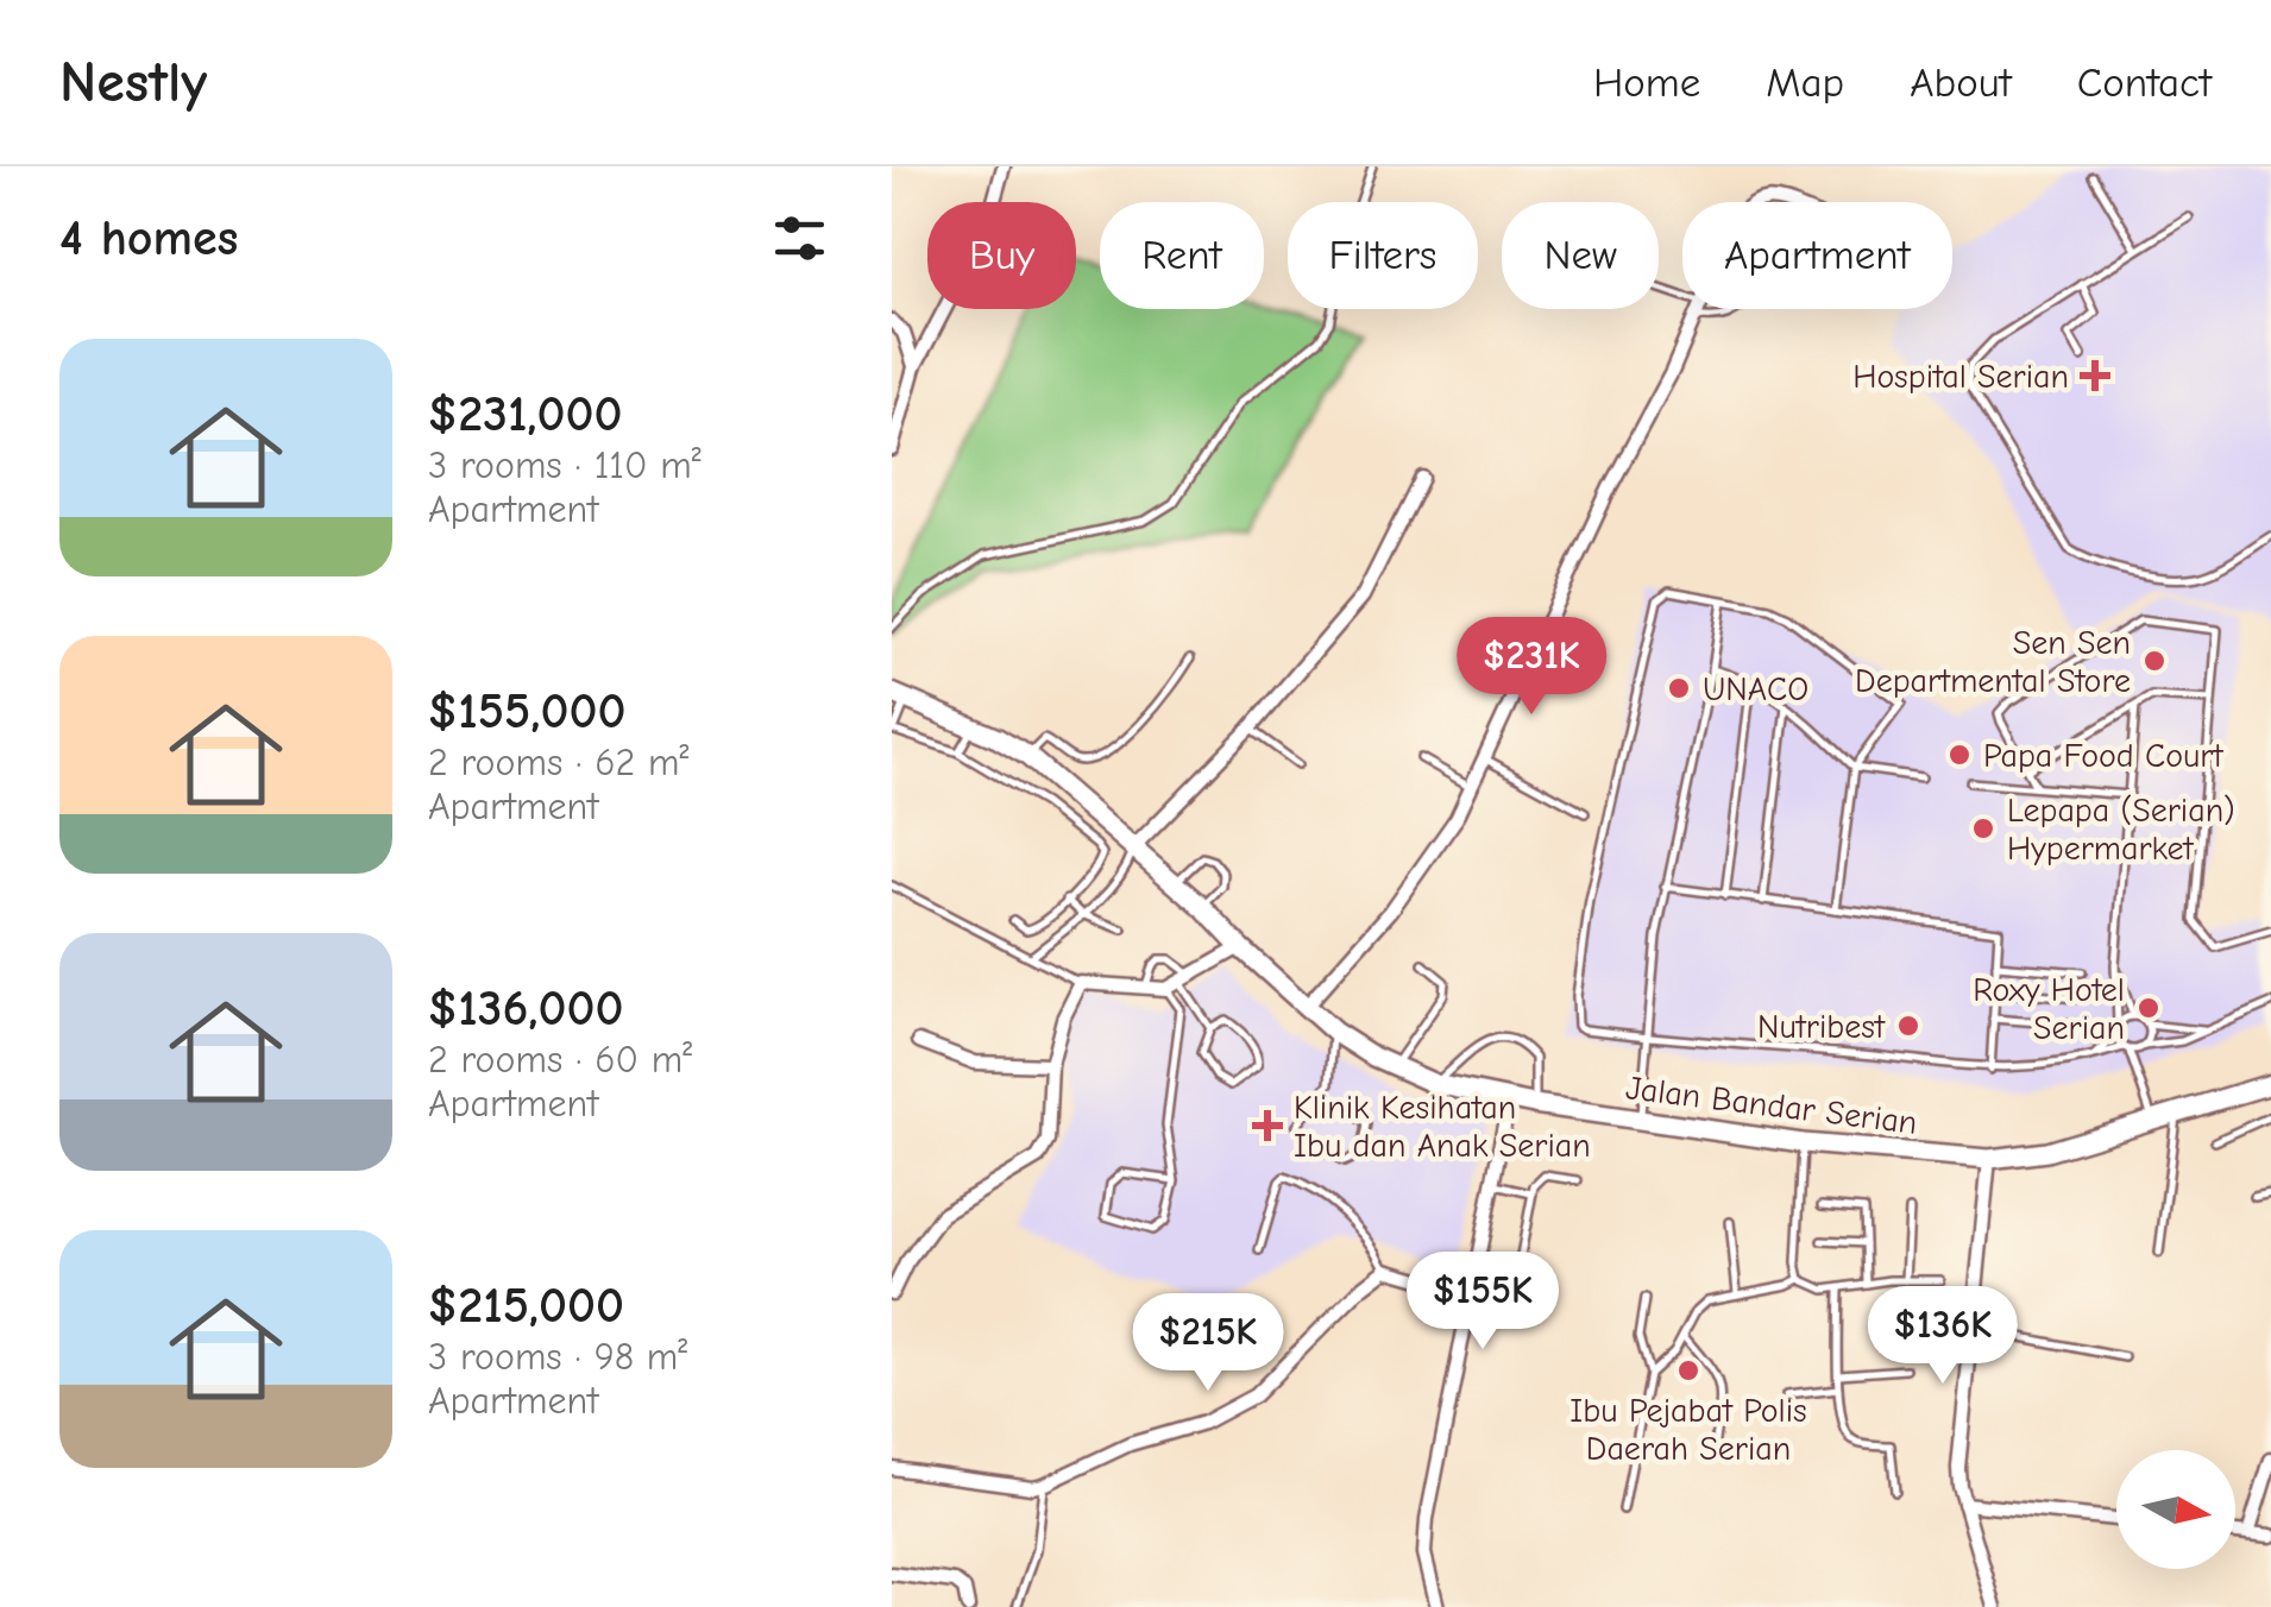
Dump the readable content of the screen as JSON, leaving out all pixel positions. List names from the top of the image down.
{
  "streets": {
    "main road": ["Jalan Bandar Serian"]
  },
  "places": {
    "health": ["Hospital Serian", "Klinik Kesihatan Ibu dan Anak Serian"],
    "other": [
      "Sen Sen Departmental Store",
      "UNACO",
      "Papa Food Court",
      "Lepapa (Serian) Hypermarket",
      "Roxy Hotel Serian",
      "Nutribest",
      "Ibu Pejabat Polis Daerah Serian"
    ]
  },
  "north": "right",
  "page": {
    "header": "Nestly",
    "nav": [
      "Home",
      "Map",
      "About",
      "Contact"
    ],
    "heading": "4 homes",
    "chip": [
      "Buy",
      "Rent",
      "Filters",
      "New",
      "Apartment"
    ],
    "list": [
      {
        "name": "$231,000",
        "note": "3 rooms · 110 m² · Apartment"
      },
      {
        "name": "$155,000",
        "note": "2 rooms · 62 m² · Apartment"
      },
      {
        "name": "$136,000",
        "note": "2 rooms · 60 m² · Apartment"
      },
      {
        "name": "$215,000",
        "note": "3 rooms · 98 m² · Apartment"
      }
    ],
    "price": [
      "$231K",
      "$155K",
      "$136K",
      "$215K"
    ]
  }
}
